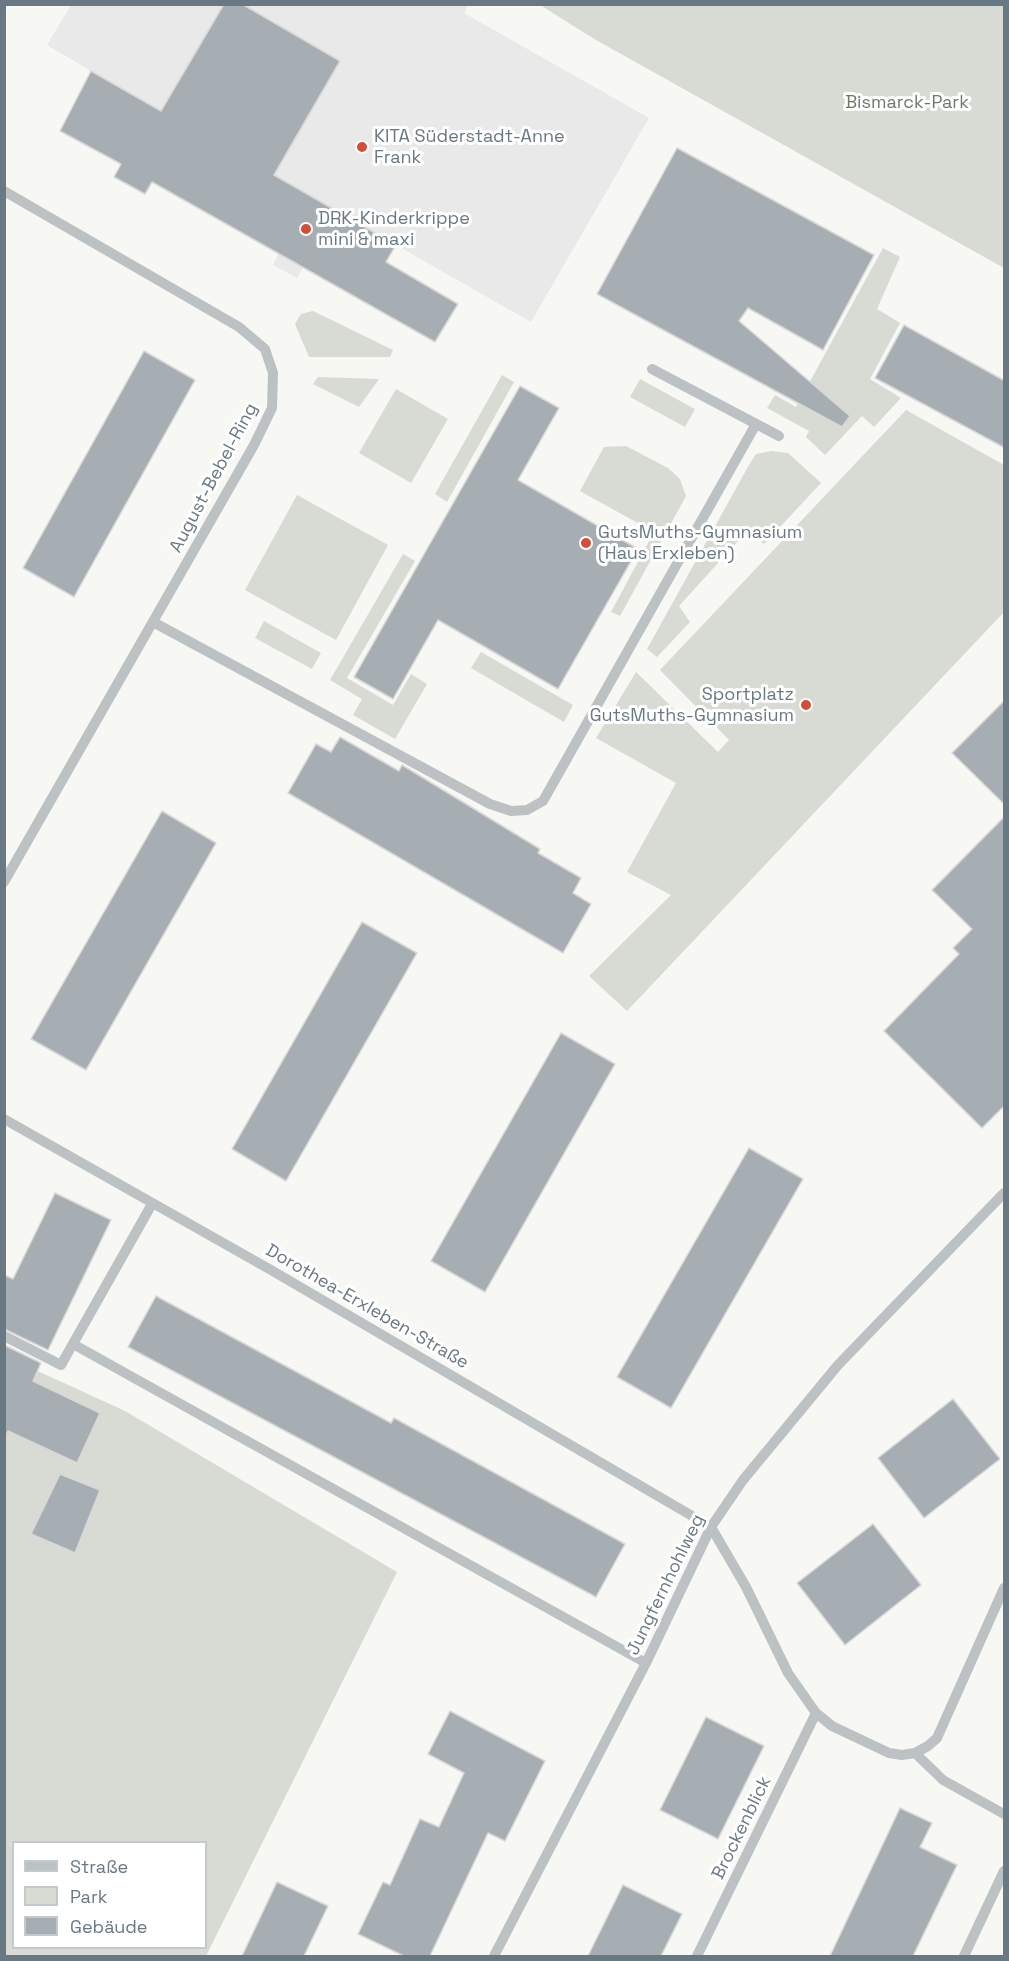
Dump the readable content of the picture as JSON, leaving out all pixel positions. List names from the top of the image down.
{
  "streets": {
    "street": [
      "August-Bebel-Ring",
      "Dorothea-Erxleben-Straße",
      "Jungfernhohlweg",
      "Brockenblick"
    ]
  },
  "crossings": [
    ["Dorothea-Erxleben-Straße", "Jungfernhohlweg"]
  ],
  "parks": ["Bismarck-Park"],
  "places": [
    "KITA Süderstadt-Anne Frank",
    "DRK-Kinderkrippe mini & maxi",
    "GutsMuths-Gymnasium (Haus Erxleben)",
    "Sportplatz GutsMuths-Gymnasium"
  ],
  "legend": ["Straße", "Park", "Gebäude"]
}
